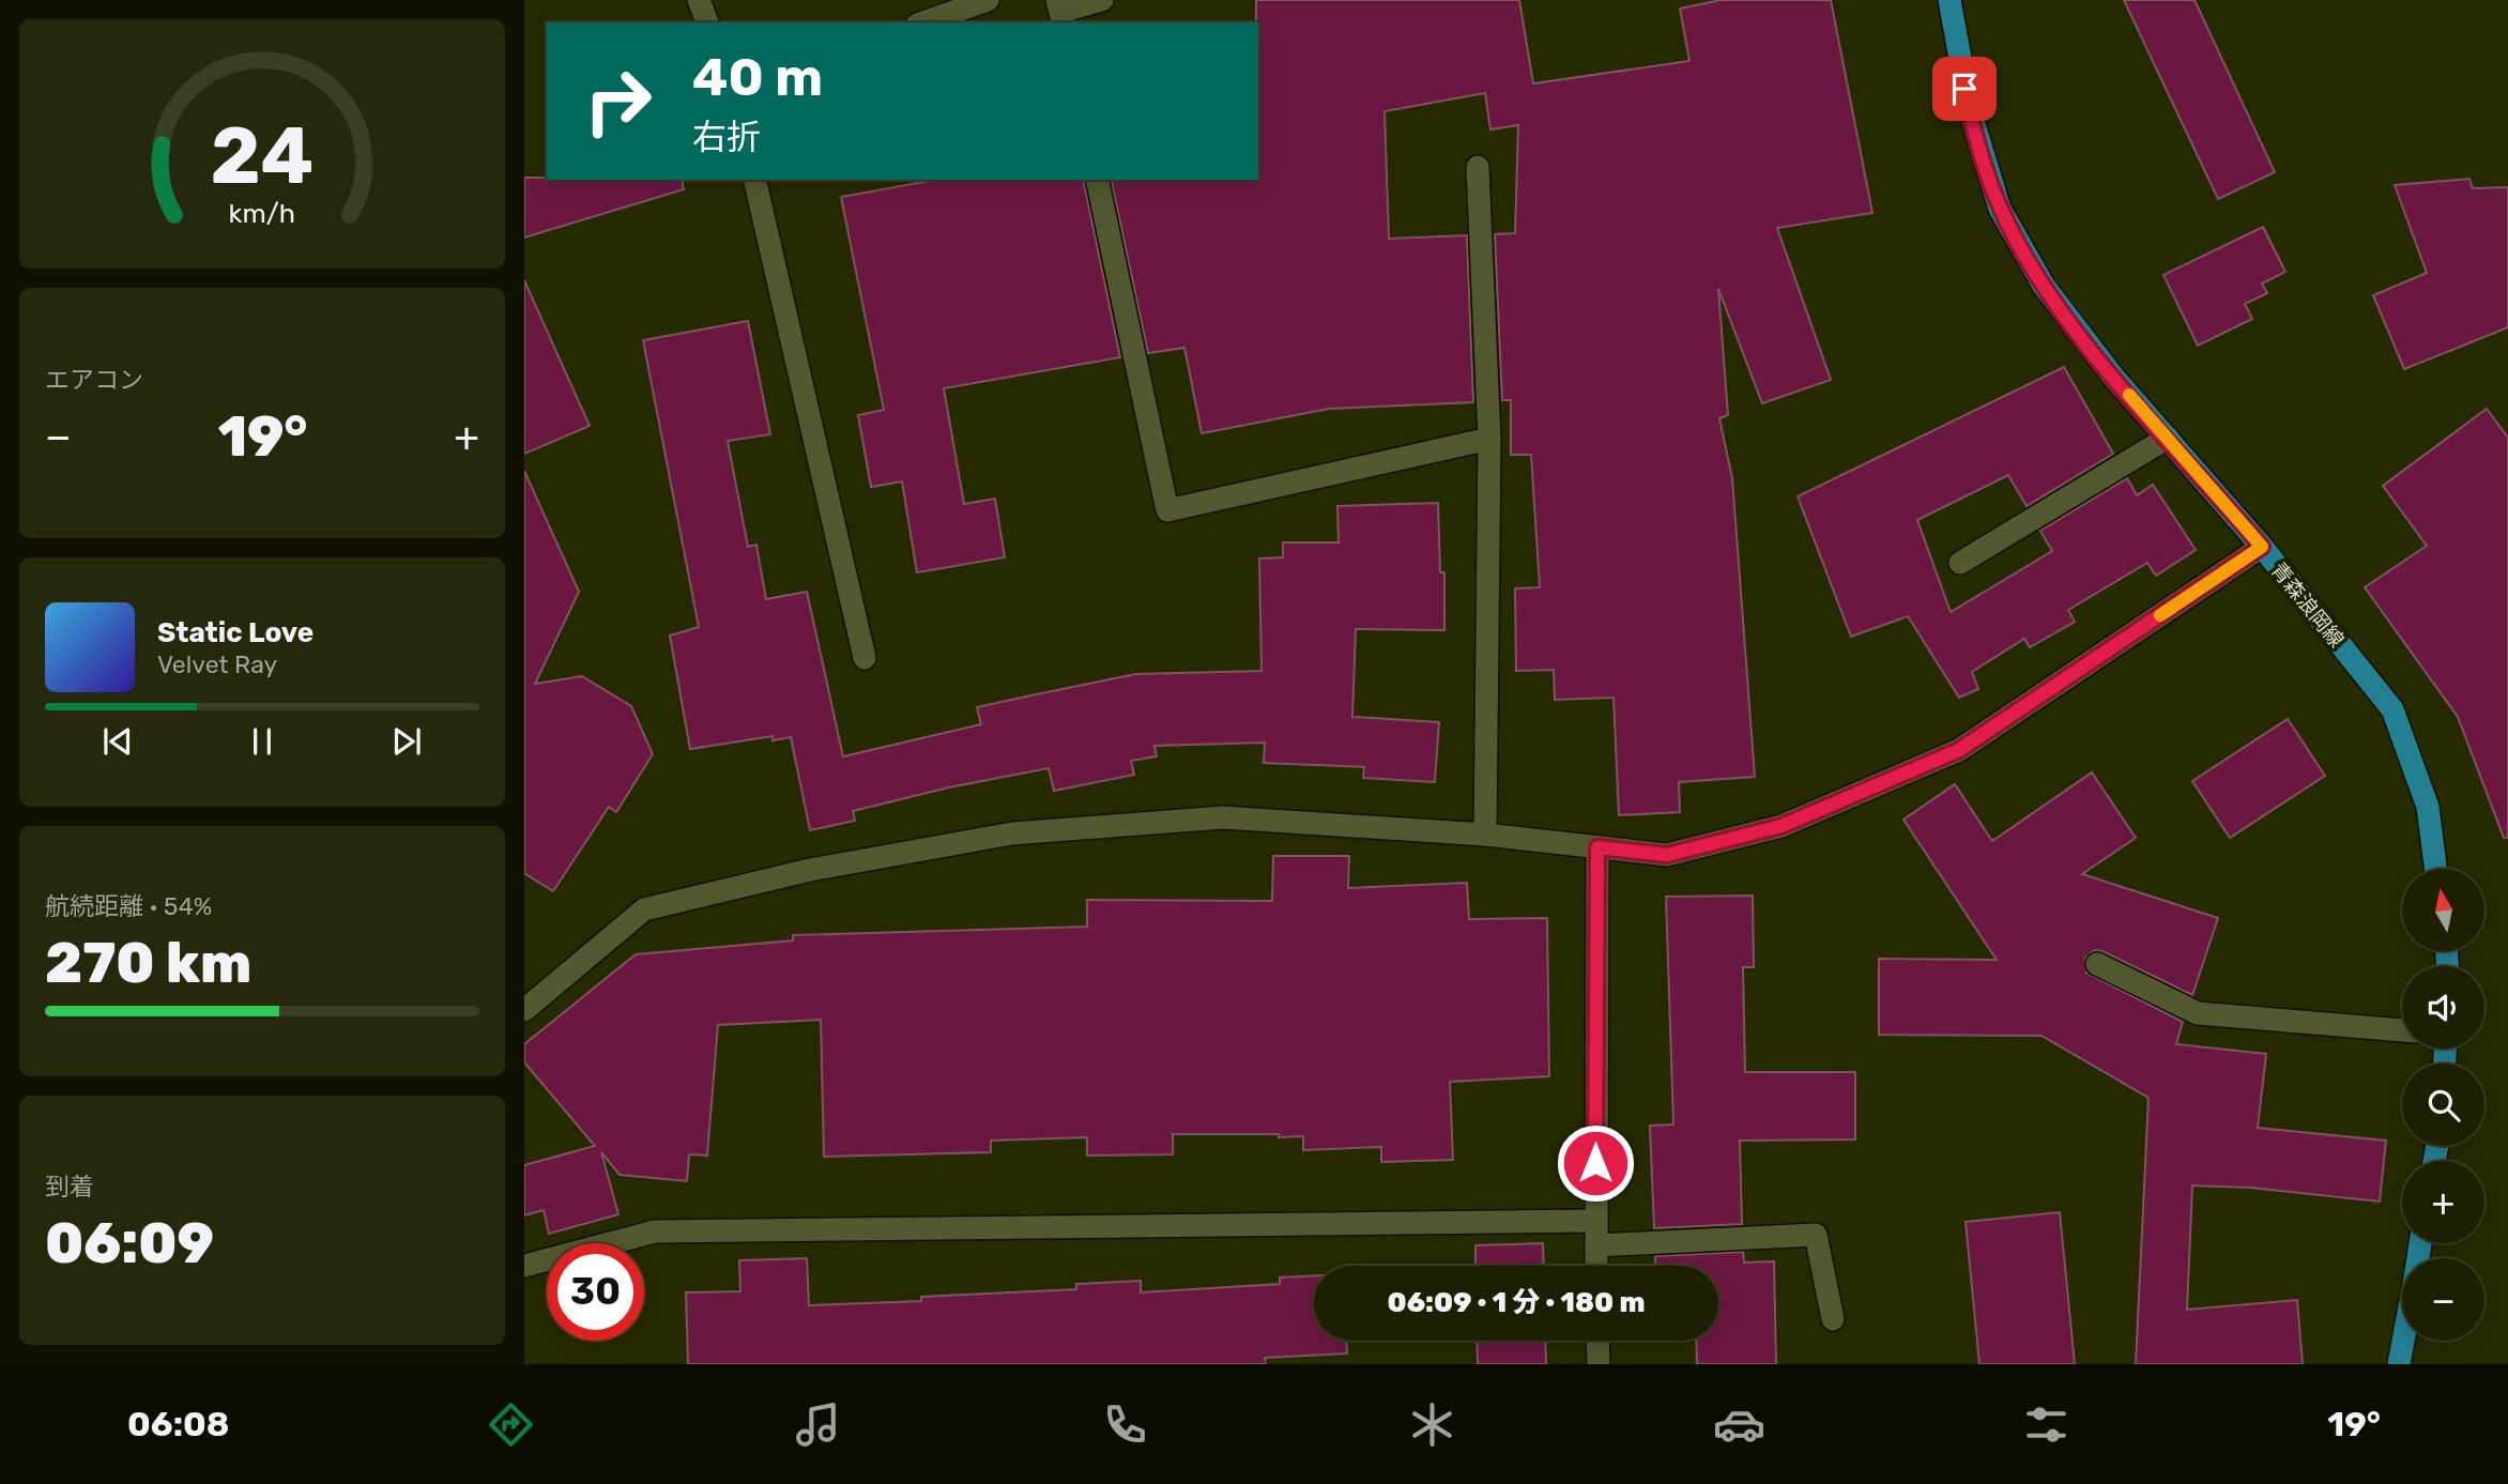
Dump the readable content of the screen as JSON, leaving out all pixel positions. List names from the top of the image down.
{
  "streets": {
    "main road": ["青森浪岡線"]
  },
  "north": "top",
  "page": {
    "turn": ["40 m", "右折"],
    "tile": [
      "エアコン",
      ["航続距離 · 54%", "270 km"],
      ["到着", "06:09"]
    ],
    "heat": ["−", "19°", "+"],
    "song": ["Static Love", "Velvet Ray"],
    "map_buttons": ["+", "−"],
    "limit": "30",
    "trip": "06:09 · 1 分 · 180 m",
    "tabs": ["06:08", "19°"],
    "gauge": ["24", "km/h"]
  }
}
